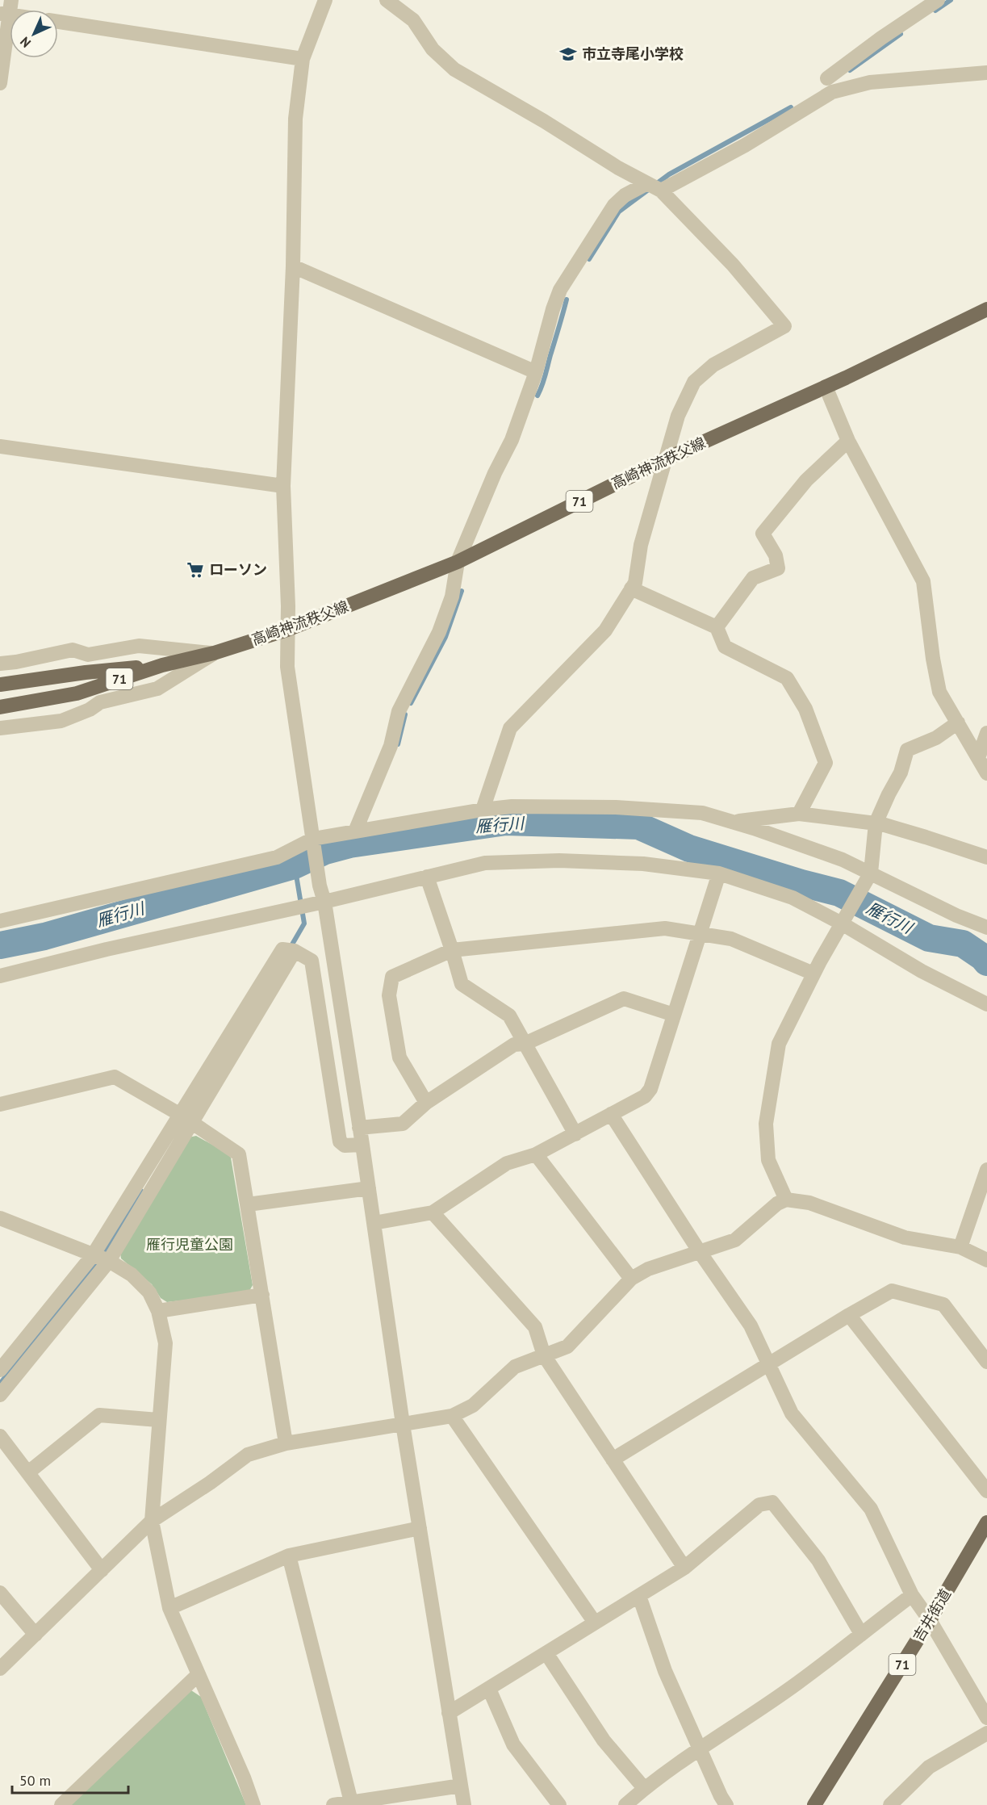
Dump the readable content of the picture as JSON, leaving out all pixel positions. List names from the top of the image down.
{
  "streets": {
    "main road": ["高崎神流秩父線", "71", "吉井街道"]
  },
  "water": ["雁行川"],
  "parks": ["雁行児童公園"],
  "places": {
    "school or university": ["市立寺尾小学校"],
    "supermarket": ["ローソン"]
  },
  "scale_bar": "50 m",
  "north": "bottom left"
}
